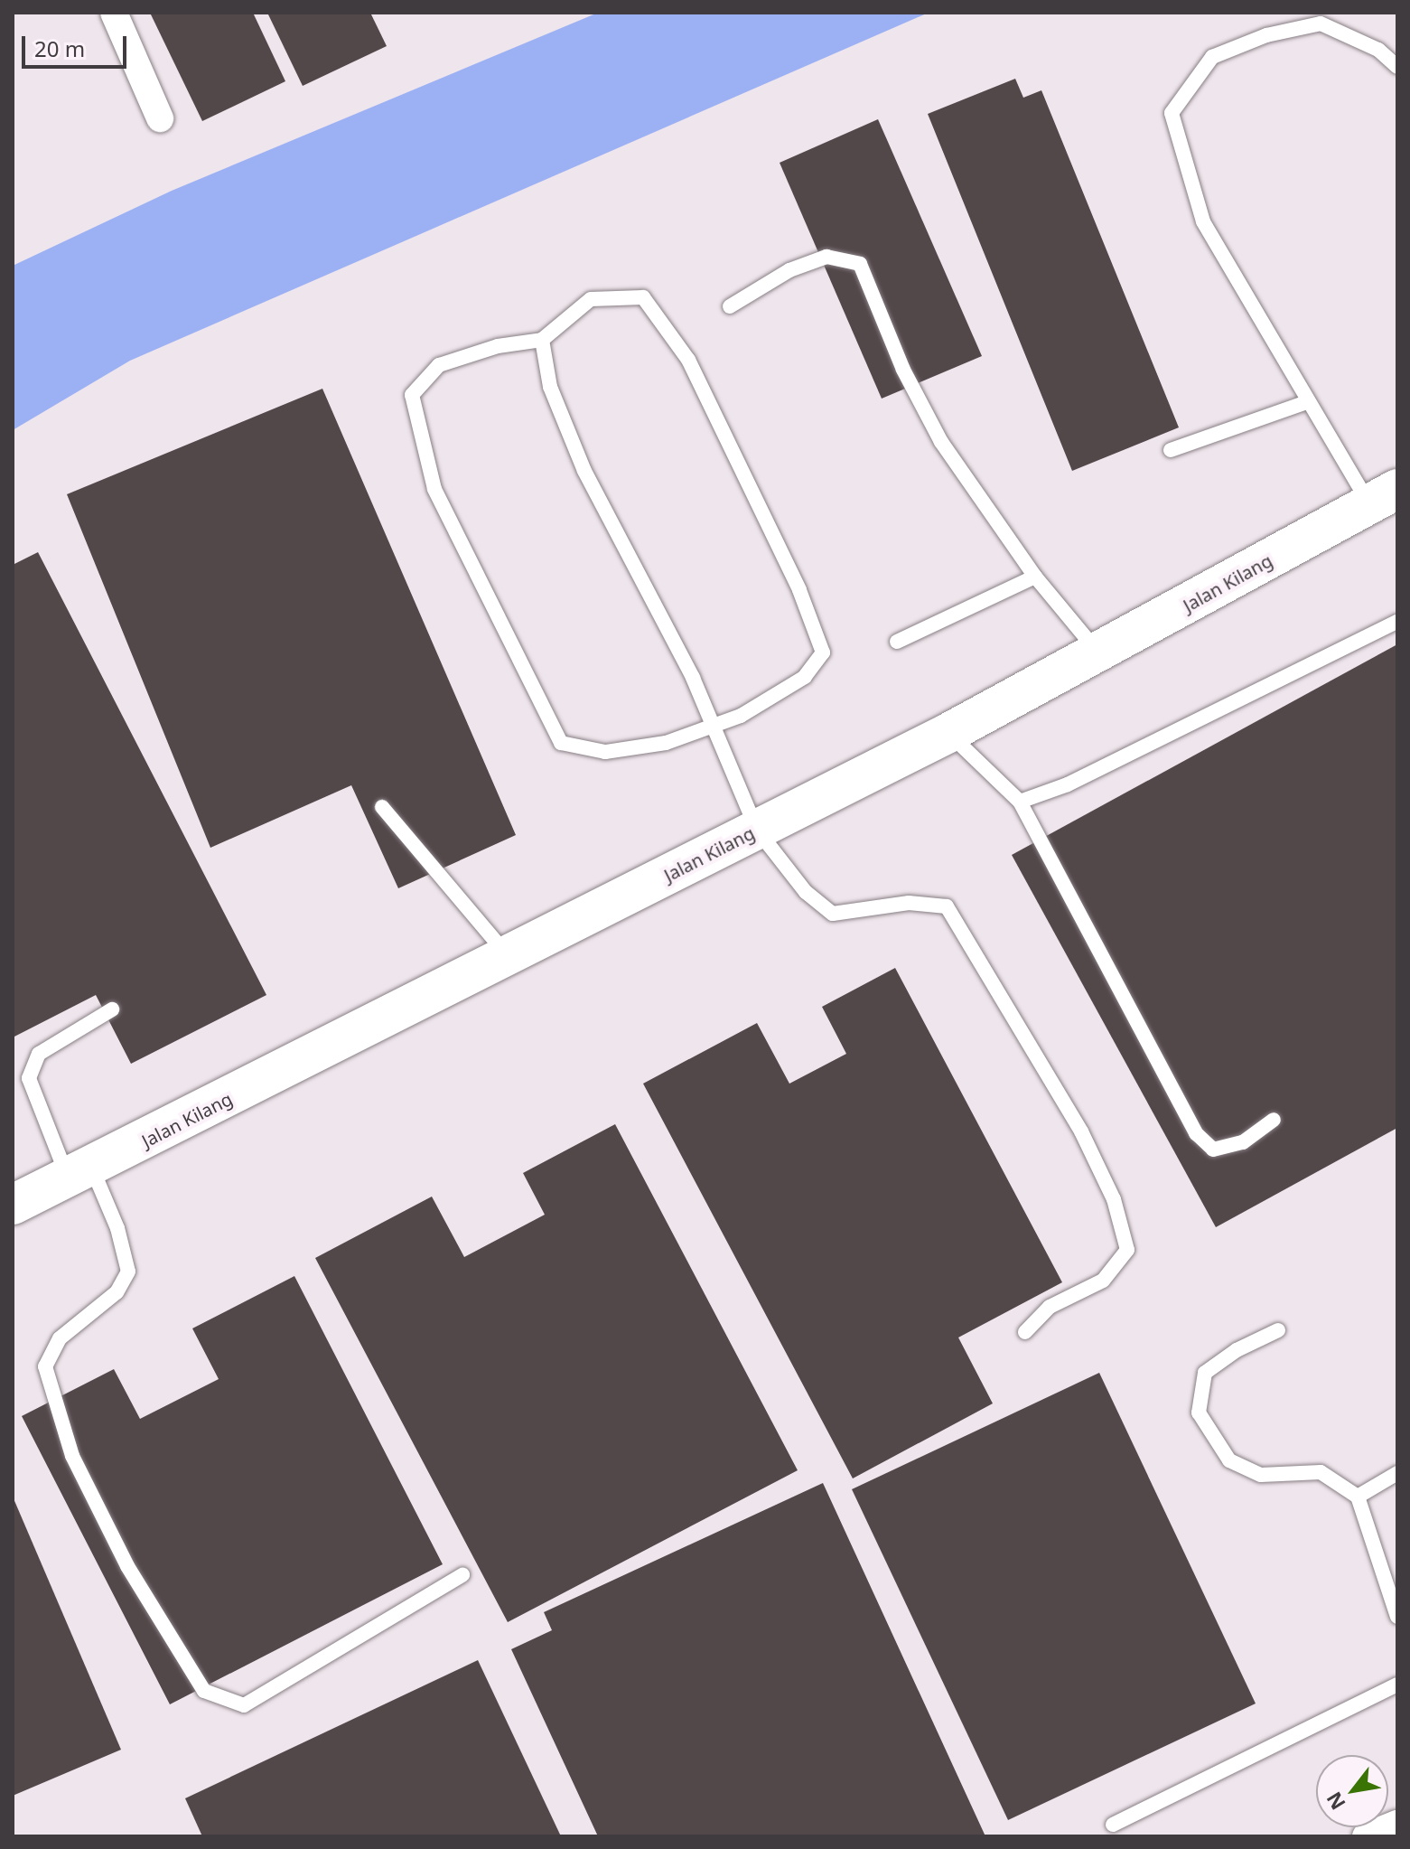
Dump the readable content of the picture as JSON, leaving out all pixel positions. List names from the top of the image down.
{
  "streets": {
    "street": ["Jalan Kilang"]
  },
  "scale_bar": "20 m",
  "north": "bottom left"
}
